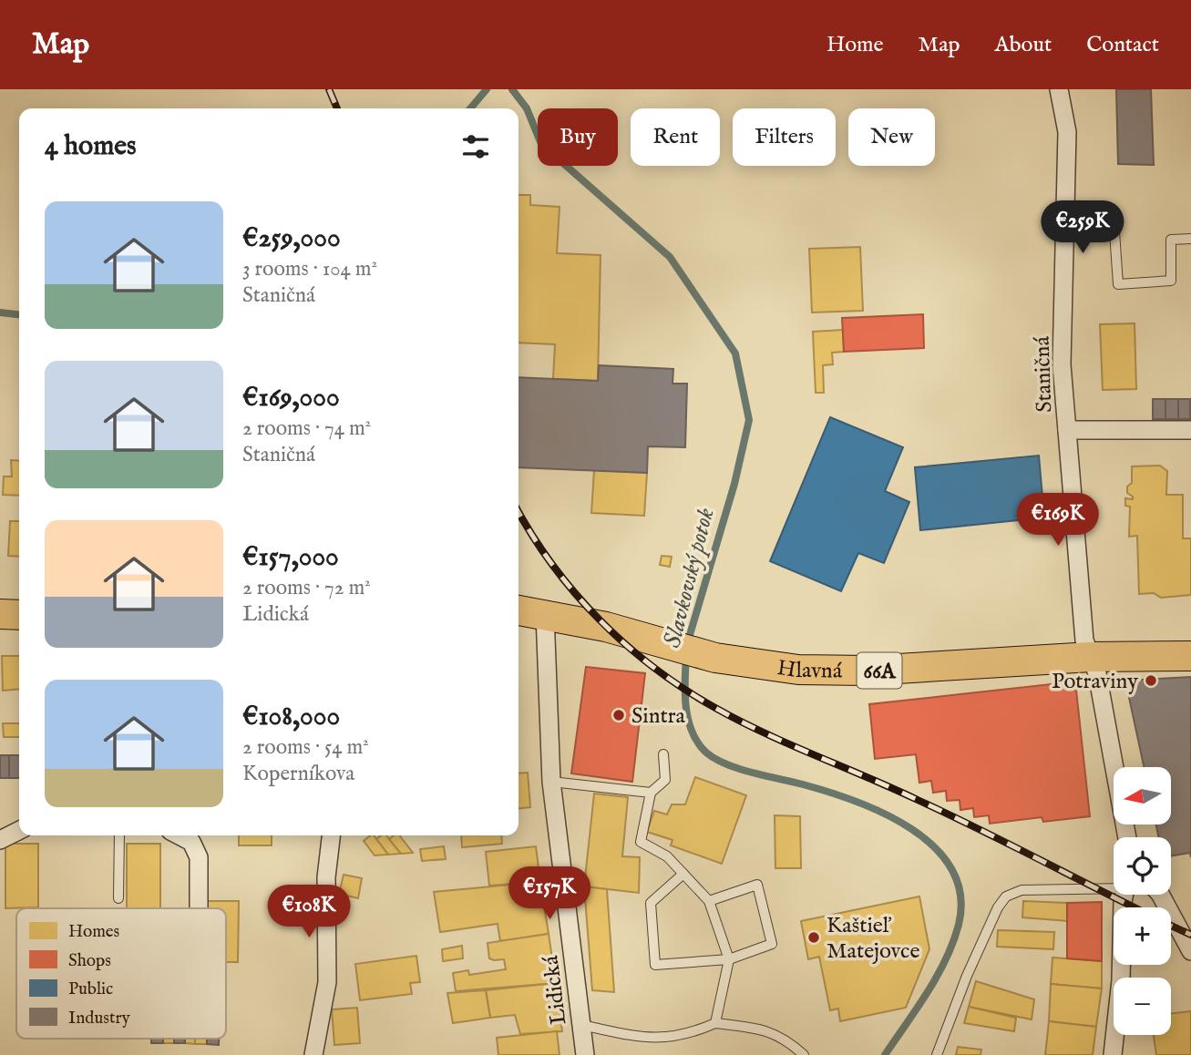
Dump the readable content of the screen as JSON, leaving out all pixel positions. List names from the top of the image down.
{
  "streets": {
    "main road": ["Hlavná", "66A"],
    "street": ["Staničná", "Lidická"]
  },
  "crossings": [
    ["Staničná", "Hlavná"],
    ["Hlavná", "Lidická"]
  ],
  "water": ["Slavkovský potok"],
  "places": ["Potraviny", "Sintra", "Kaštieľ Matejovce"],
  "legend": [
    "Homes",
    "Shops",
    "Public",
    "Industry"
  ],
  "north": "left",
  "page": {
    "header": "Map",
    "nav": [
      "Home",
      "Map",
      "About",
      "Contact"
    ],
    "chip": [
      "Buy",
      "Rent",
      "Filters",
      "New"
    ],
    "heading": "4 homes",
    "list": [
      {
        "name": "€259,000",
        "note": "3 rooms · 104 m² · Staničná"
      },
      {
        "name": "€169,000",
        "note": "2 rooms · 74 m² · Staničná"
      },
      {
        "name": "€157,000",
        "note": "2 rooms · 72 m² · Lidická"
      },
      {
        "name": "€108,000",
        "note": "2 rooms · 54 m² · Koperníkova"
      }
    ],
    "price": [
      "€259K",
      "€169K",
      "€157K",
      "€108K"
    ],
    "map_buttons": ["+", "−"]
  }
}
